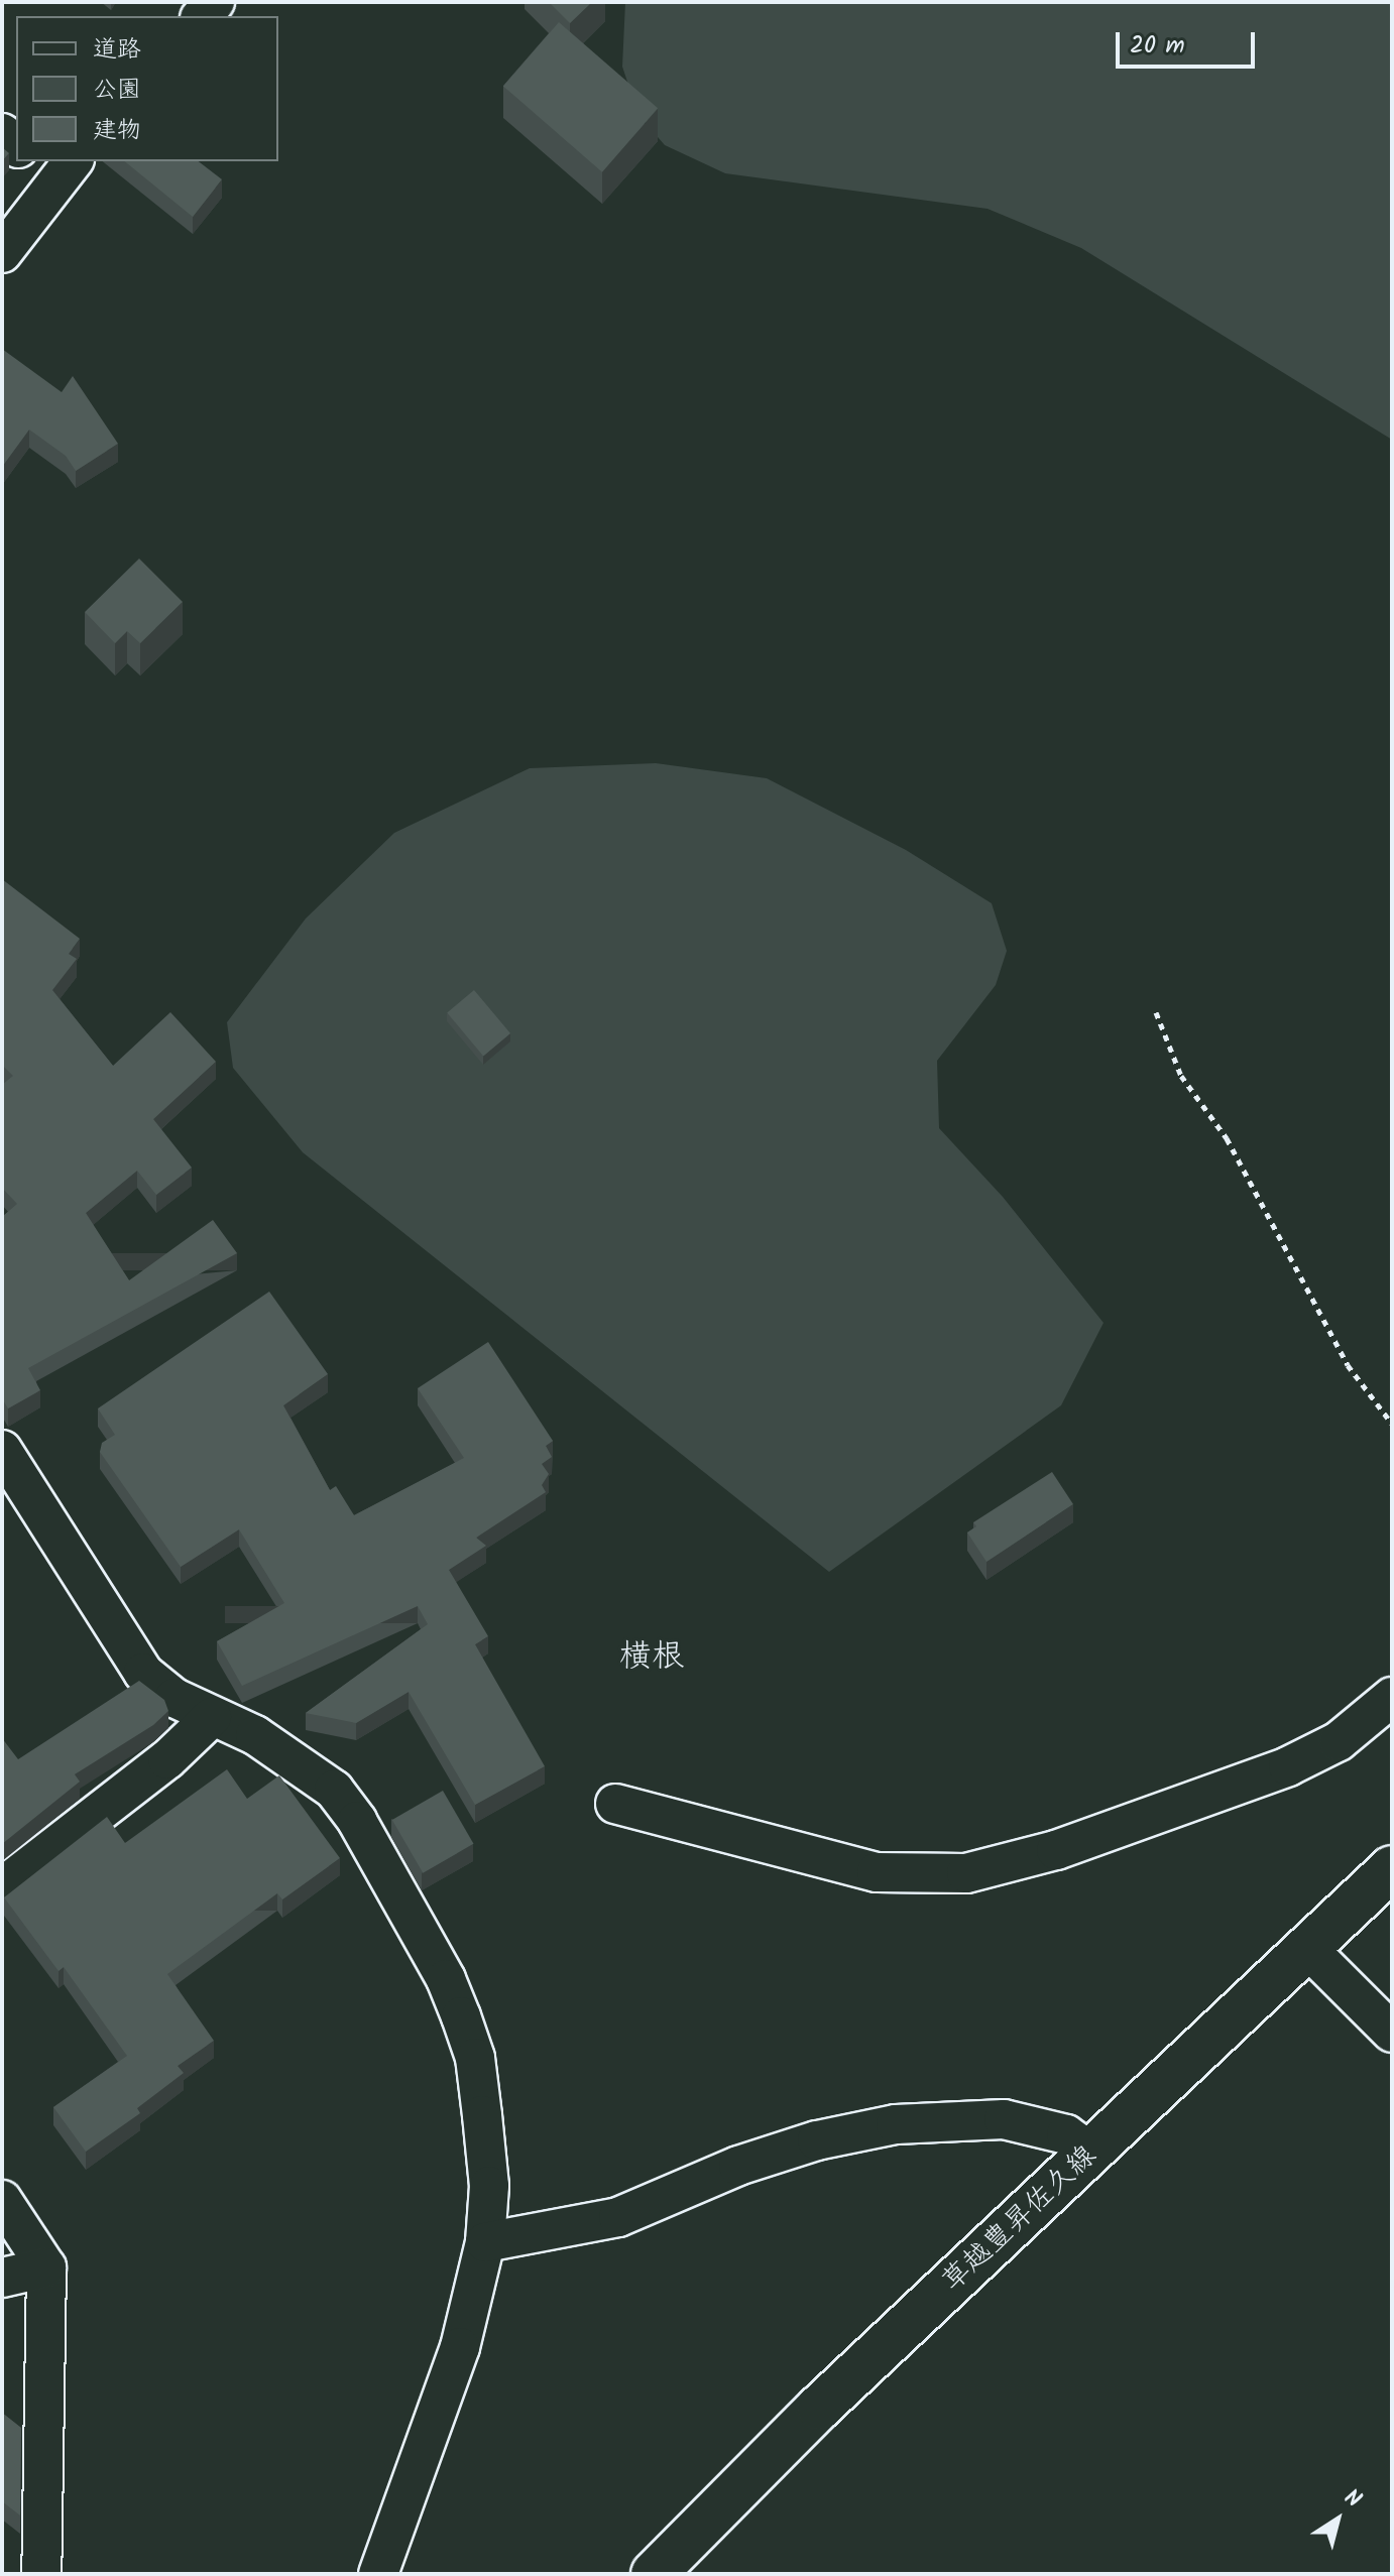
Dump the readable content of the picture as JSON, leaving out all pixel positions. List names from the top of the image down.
{
  "streets": {
    "main road": ["草越豊昇佐久線"]
  },
  "districts": ["横根"],
  "legend": ["道路", "公園", "建物"],
  "scale_bar": "20 m",
  "north": "top right"
}
